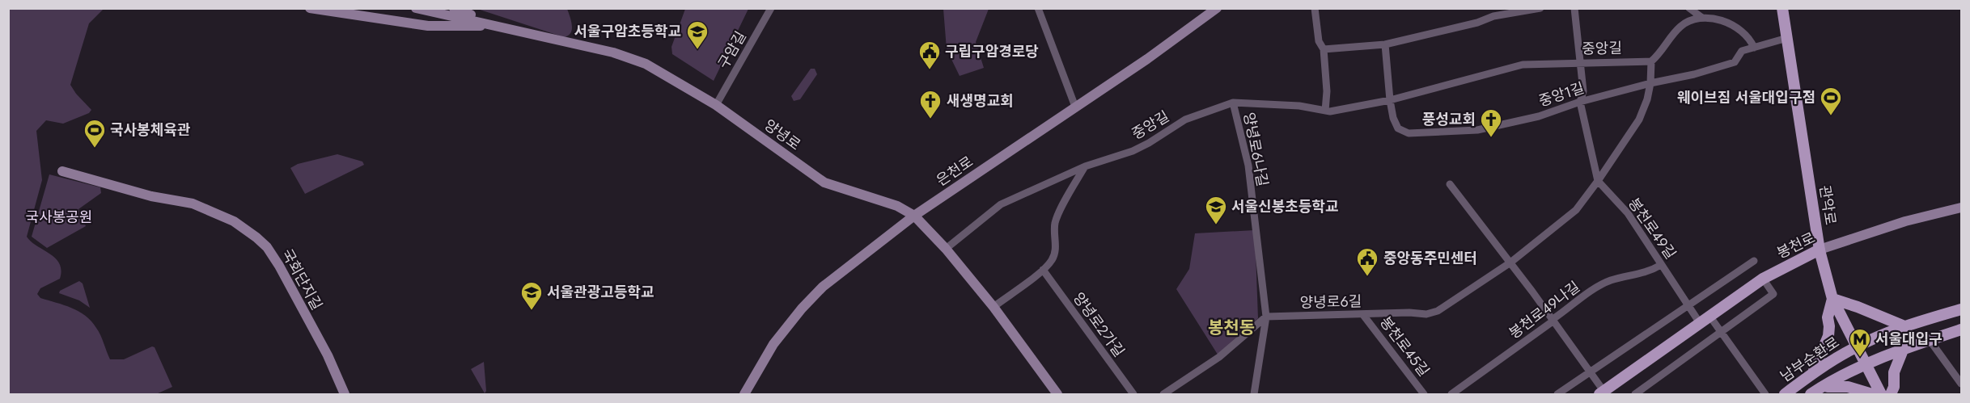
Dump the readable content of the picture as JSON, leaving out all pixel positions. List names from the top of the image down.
{
  "streets": {
    "main road": [
      "양녕로",
      "은천로",
      "관악로",
      "봉천로",
      "국회단지길",
      "남부순환로"
    ],
    "street": [
      "중앙길",
      "구암길",
      "중앙1길",
      "양녕로6나길",
      "봉천로49길",
      "양녕로6길",
      "봉천로49나길",
      "양녕로2가길",
      "봉천로45길"
    ]
  },
  "crossings": [
    ["중앙길", "중앙1길"],
    ["중앙길", "양녕로"],
    ["중앙길", "양녕로6나길"],
    ["중앙길", "양녕로6길"],
    ["구암길", "양녕로"],
    ["중앙1길", "양녕로6길"],
    ["양녕로", "은천로"],
    ["양녕로6나길", "양녕로6길"],
    ["관악로", "봉천로"],
    ["관악로", "남부순환로"],
    ["봉천로49길", "봉천로"],
    ["봉천로49길", "양녕로6길"],
    ["봉천로49길", "봉천로49나길"],
    ["양녕로6길", "봉천로45길"]
  ],
  "districts": ["봉천동"],
  "parks": ["국사봉공원"],
  "places": {
    "school or university": ["서울구암초등학교", "서울신봉초등학교", "서울관광고등학교"],
    "public building": ["구립구암경로당", "중앙동주민센터"],
    "sports": ["웨이브짐 서울대입구점", "국사봉체육관"],
    "church": ["새생명교회", "풍성교회"],
    "metro station": ["서울대입구"]
  }
}
